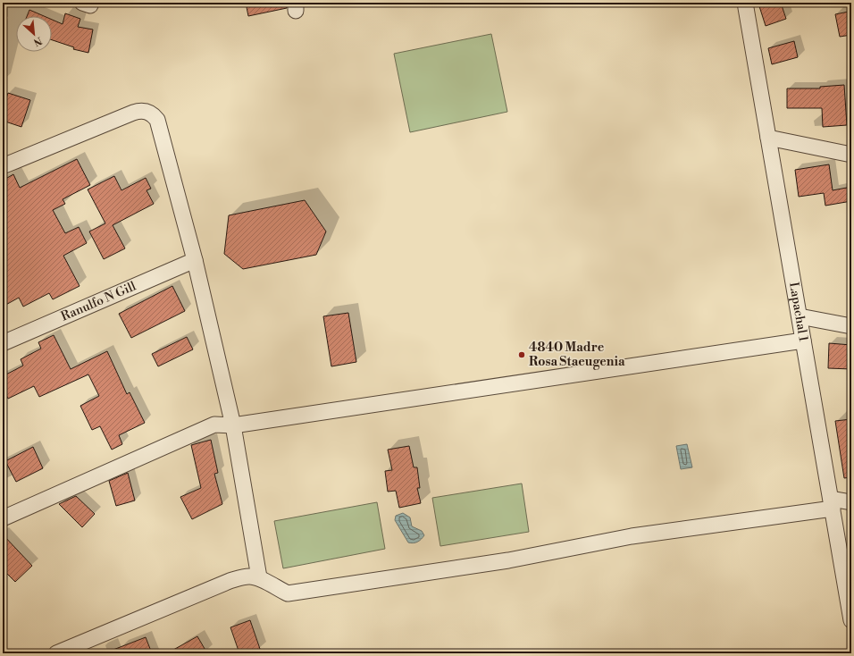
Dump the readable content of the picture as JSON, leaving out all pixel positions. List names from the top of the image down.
{
  "streets": {
    "street": ["Ranulfo N Gill", "Lapachal 1"]
  },
  "places": ["4840 Madre Rosa Staeugenia"],
  "north": "bottom right"
}
